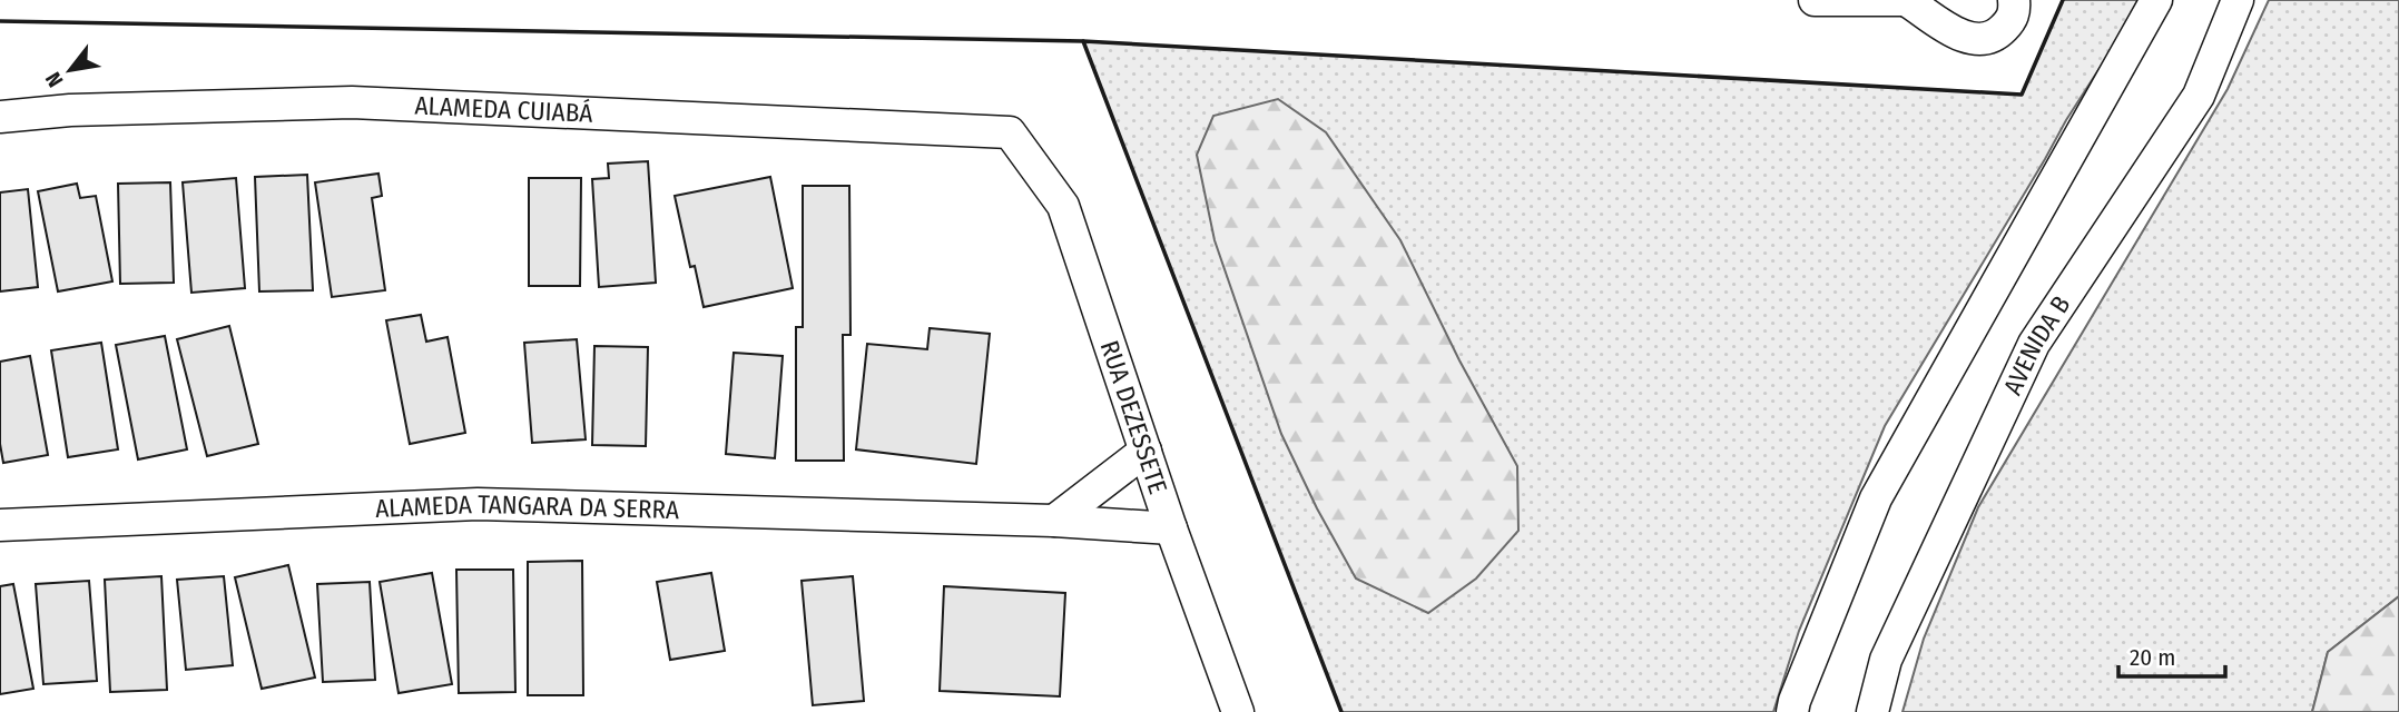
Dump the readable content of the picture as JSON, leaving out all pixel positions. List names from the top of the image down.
{
  "streets": {
    "street": [
      "ALAMEDA CUIABÁ",
      "AVENIDA B",
      "RUA DEZESSETE",
      "ALAMEDA TANGARA DA SERRA"
    ]
  },
  "crossings": [
    ["ALAMEDA CUIABÁ", "RUA DEZESSETE"],
    ["RUA DEZESSETE", "ALAMEDA TANGARA DA SERRA"]
  ],
  "scale_bar": "20 m",
  "north": "bottom left"
}
